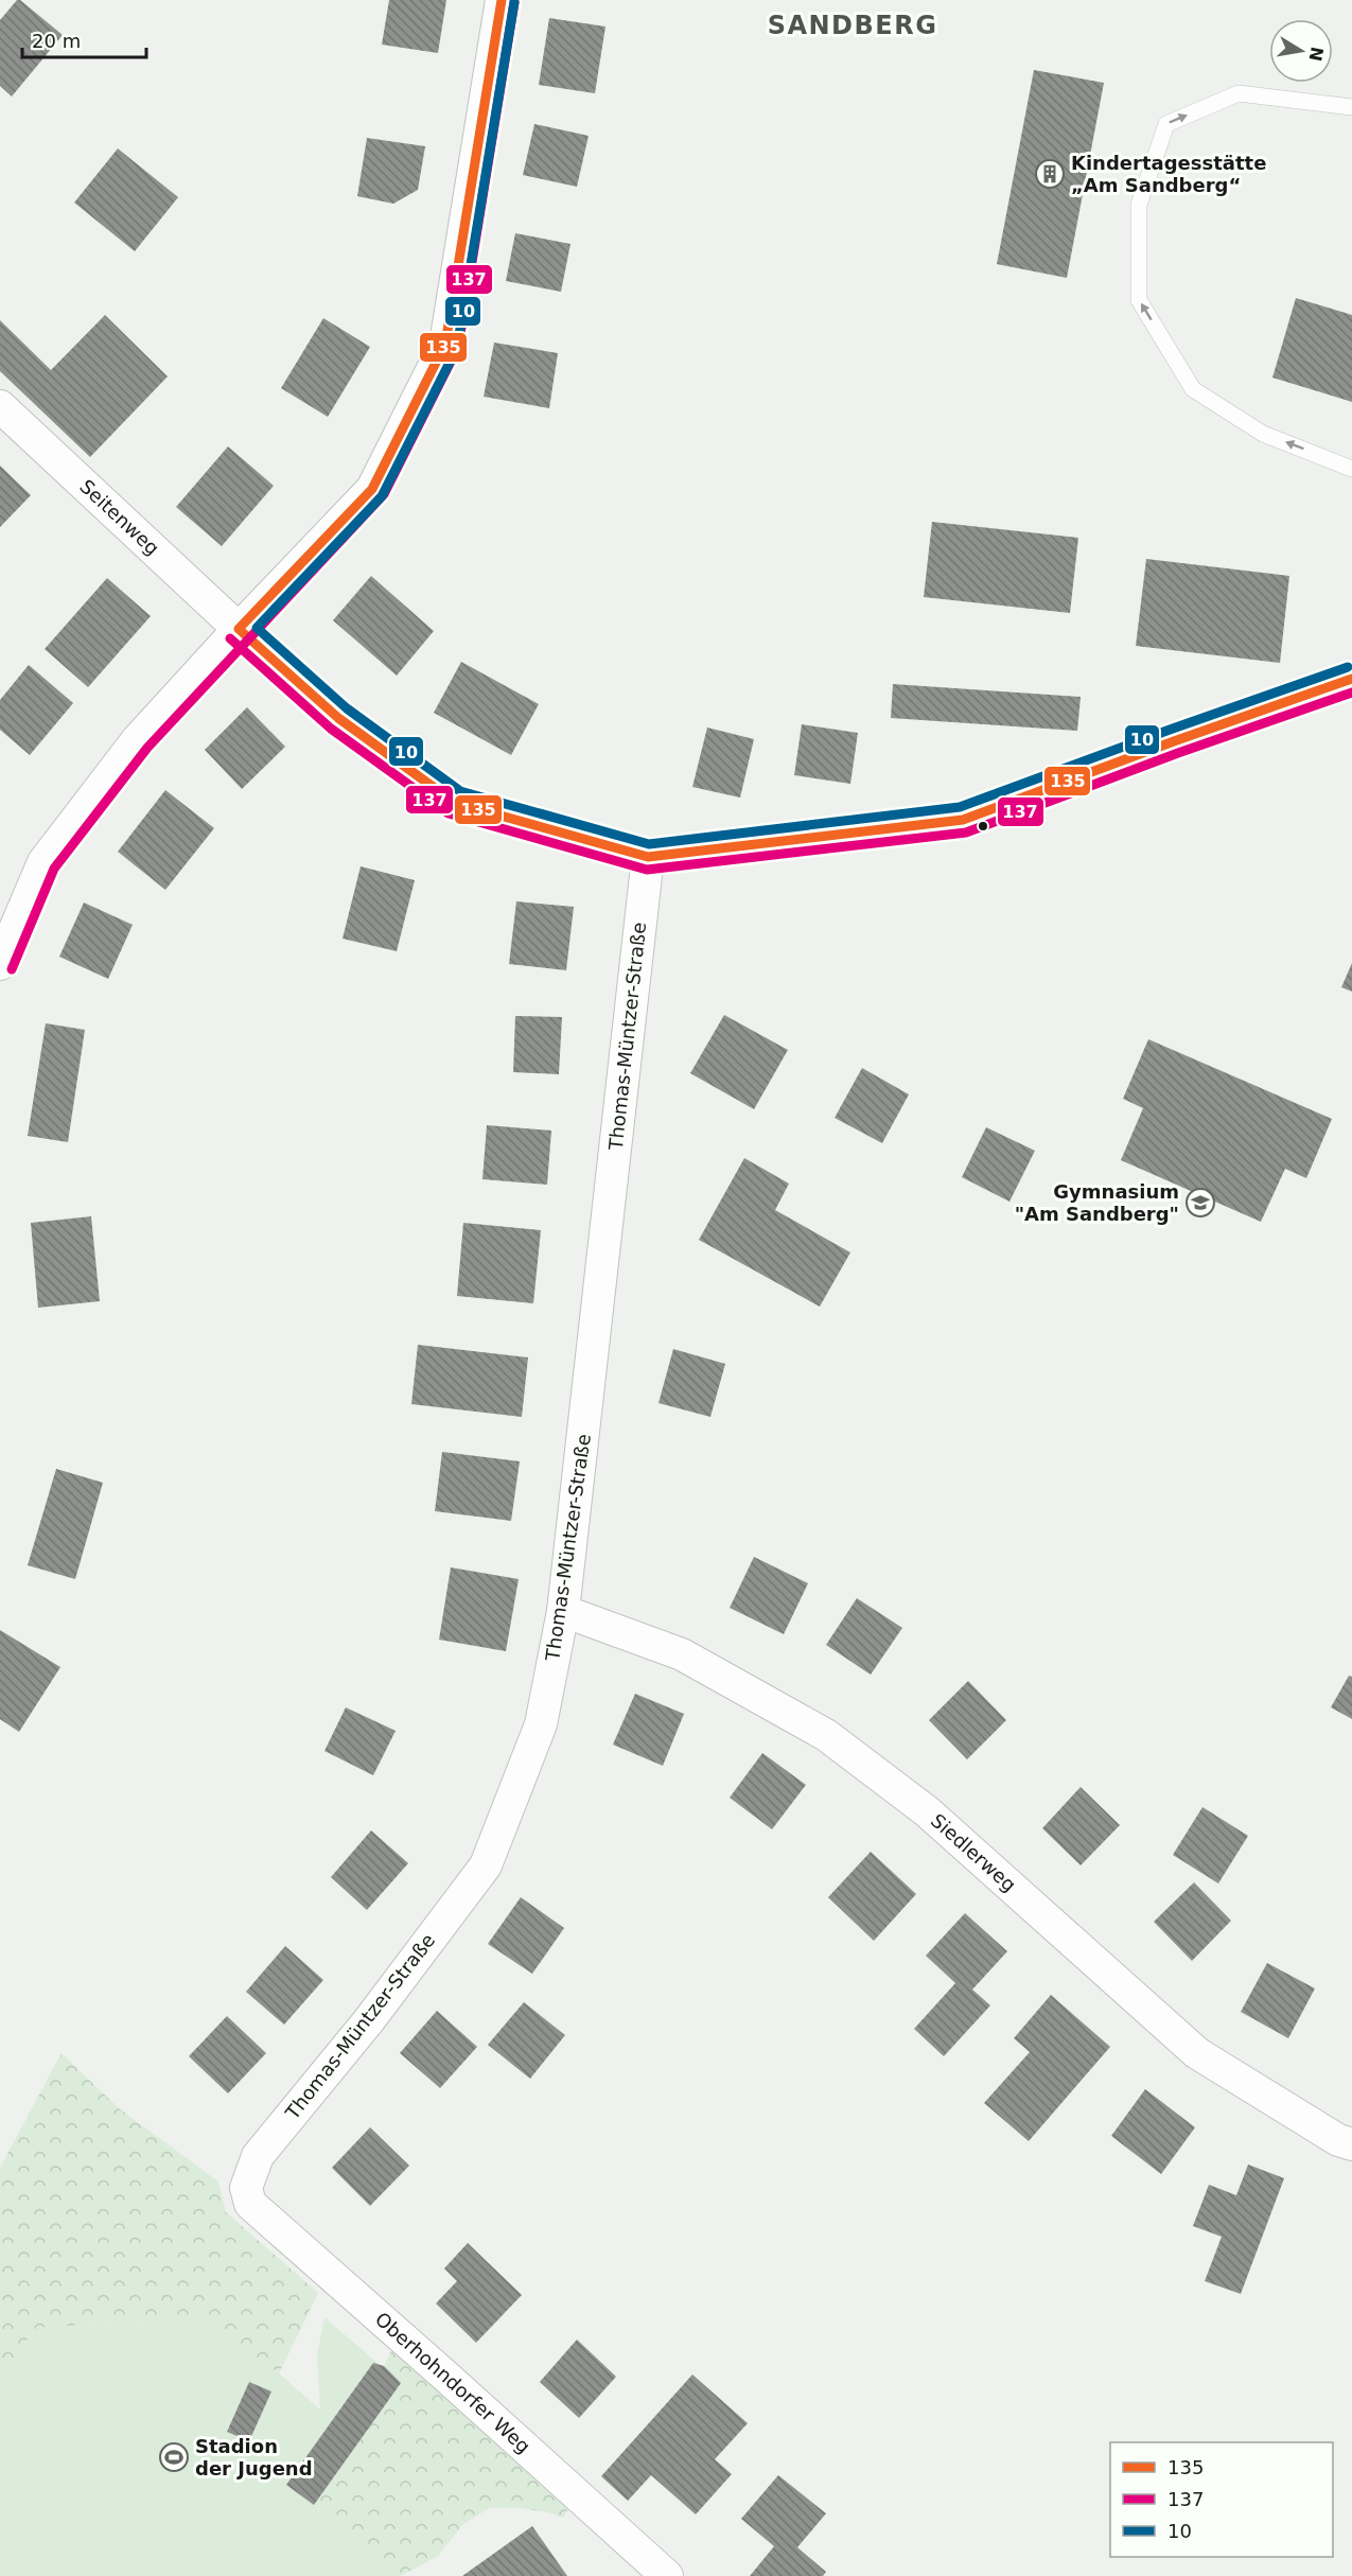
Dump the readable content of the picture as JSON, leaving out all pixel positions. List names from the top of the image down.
{
  "streets": {
    "street": [
      "Seitenweg",
      "Thomas-Müntzer-Straße",
      "Siedlerweg",
      "Oberhohndorfer Weg"
    ]
  },
  "crossings": [
    ["Seitenweg", "Thomas-Müntzer-Straße"],
    ["Thomas-Müntzer-Straße", "Siedlerweg"],
    ["Thomas-Müntzer-Straße", "Oberhohndorfer Weg"]
  ],
  "districts": ["SANDBERG"],
  "places": {
    "building": ["Kindertagesstätte „Am Sandberg“"],
    "school or university": ["Gymnasium \"Am Sandberg\""],
    "sports": ["Stadion der Jugend"]
  },
  "lines": ["transit line 135", "transit line 137", "transit line 10"],
  "legend": ["135", "137", "10"],
  "scale_bar": "20 m",
  "north": "right"
}
